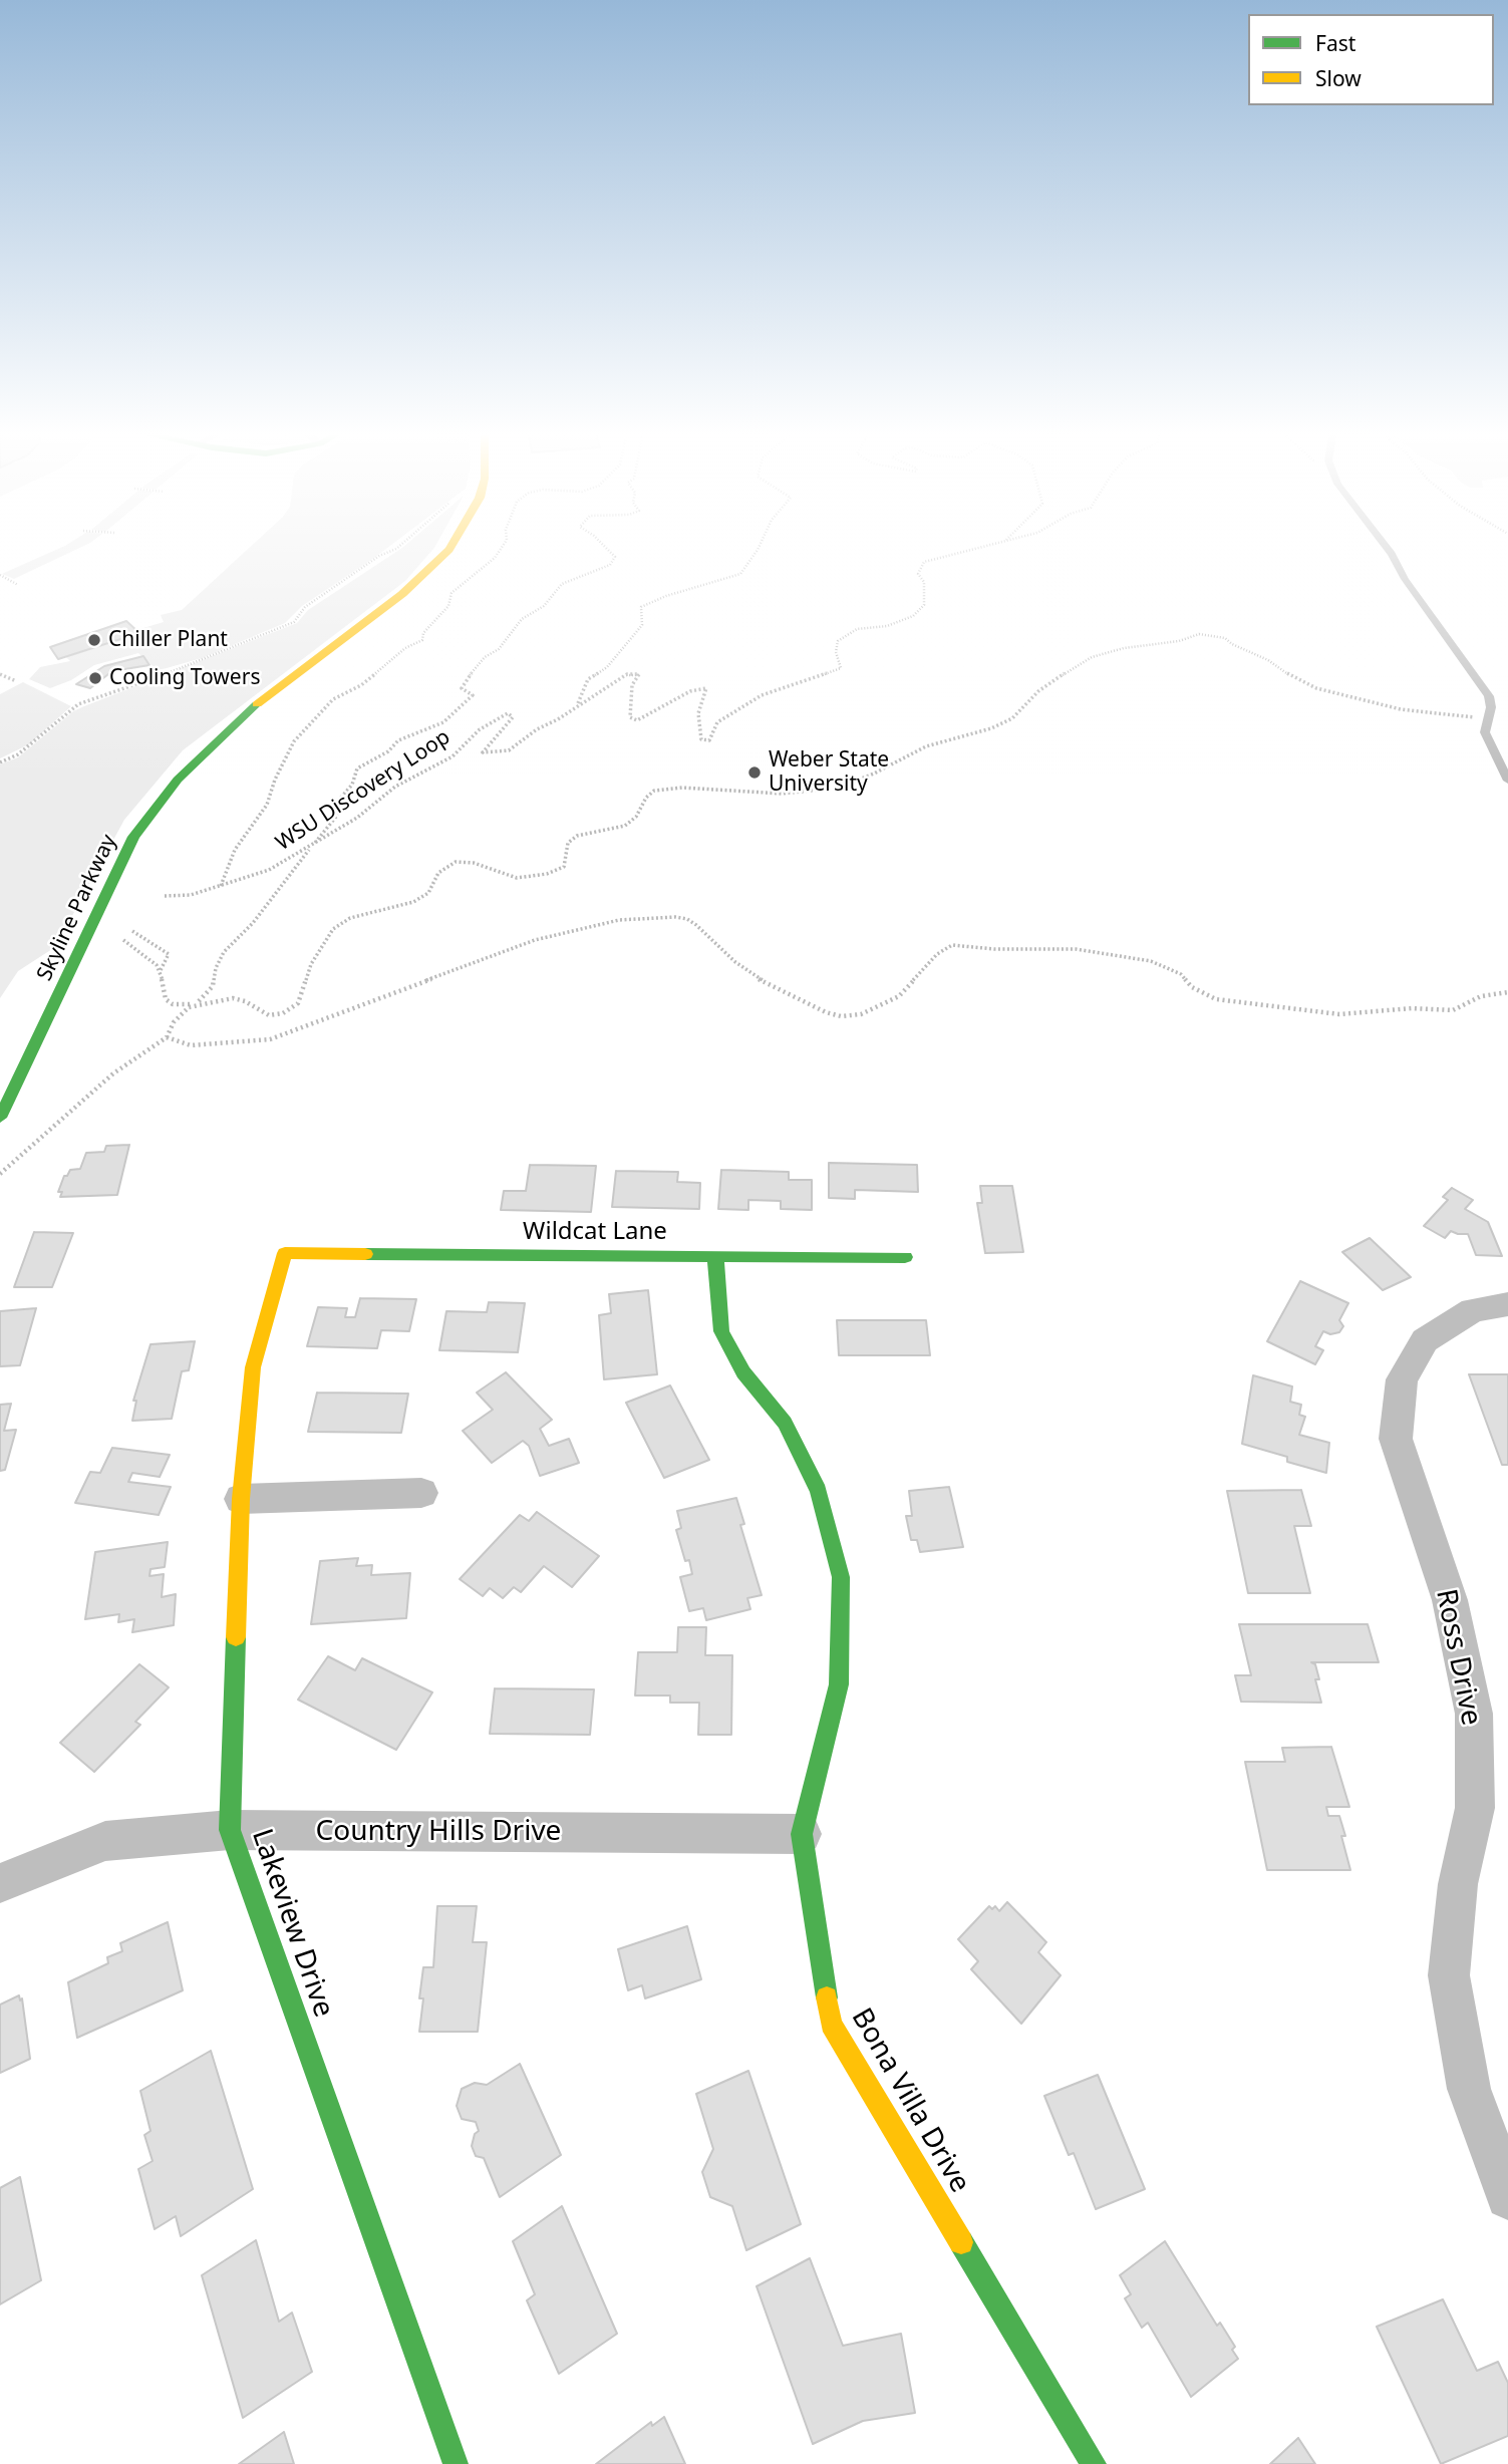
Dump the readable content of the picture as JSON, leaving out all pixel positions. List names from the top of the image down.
{
  "streets": {
    "street": [
      "Skyline Parkway",
      "Wildcat Lane",
      "Ross Drive",
      "Country Hills Drive",
      "Lakeview Drive",
      "Bona Villa Drive"
    ],
    "path": ["WSU Discovery Loop"]
  },
  "crossings": [
    ["Wildcat Lane", "Lakeview Drive"],
    ["Wildcat Lane", "Bona Villa Drive"],
    ["Country Hills Drive", "Lakeview Drive"],
    ["Country Hills Drive", "Bona Villa Drive"]
  ],
  "places": ["Chiller Plant", "Cooling Towers", "Weber State University"],
  "legend": ["Fast", "Slow"]
}
